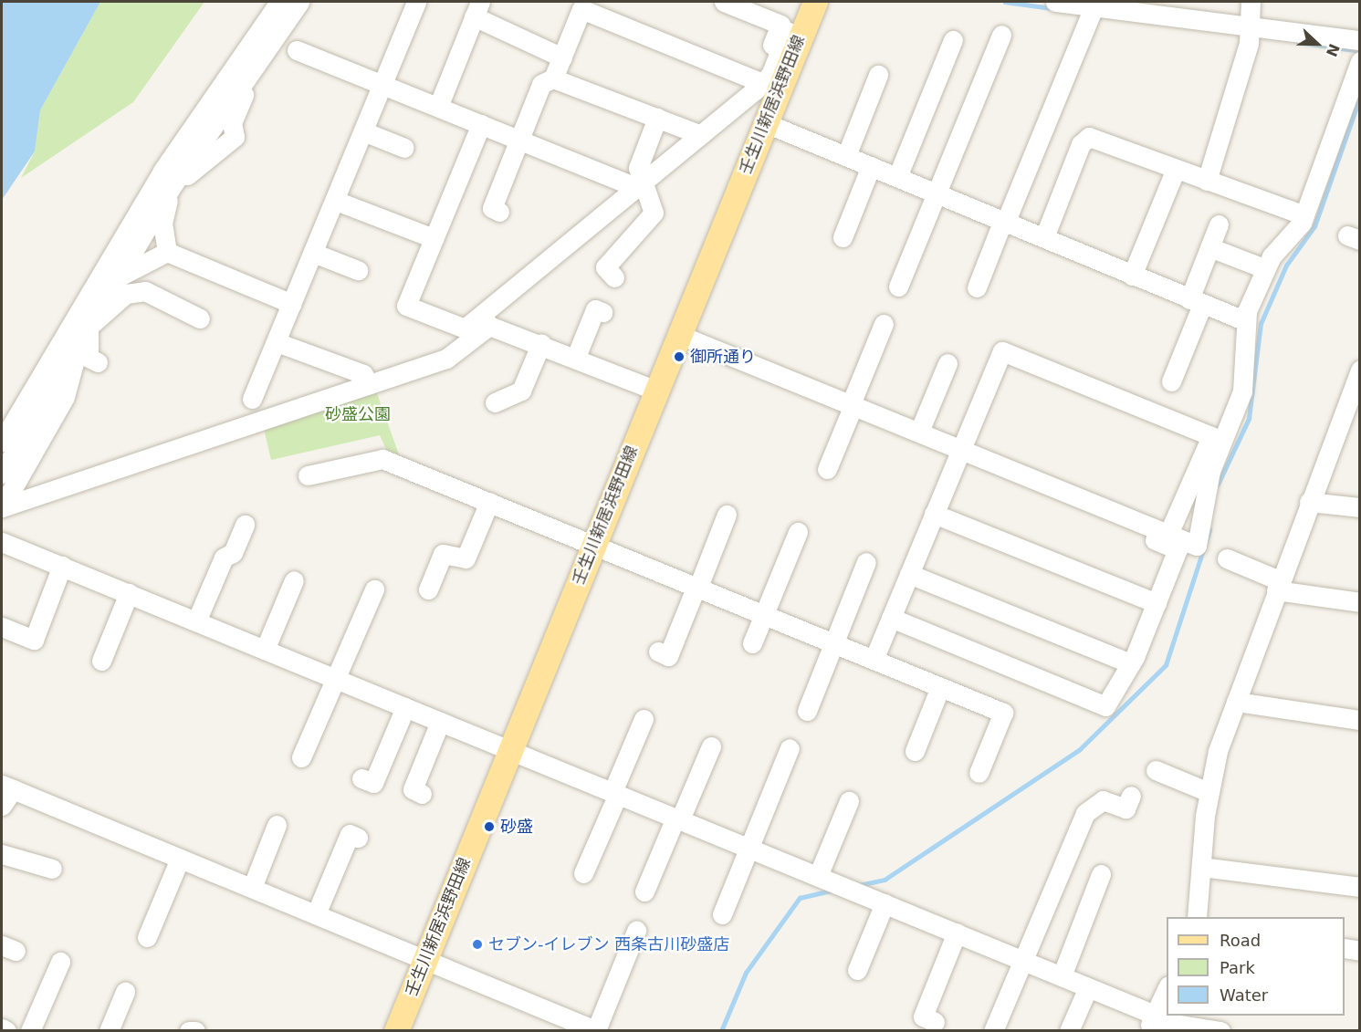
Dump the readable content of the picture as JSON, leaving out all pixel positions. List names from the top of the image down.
{
  "streets": {
    "main road": ["壬生川新居浜野田線"]
  },
  "parks": ["砂盛公園"],
  "places": ["御所通り", "砂盛", "セブン-イレブン 西条古川砂盛店"],
  "legend": ["Road", "Park", "Water"],
  "north": "right"
}
